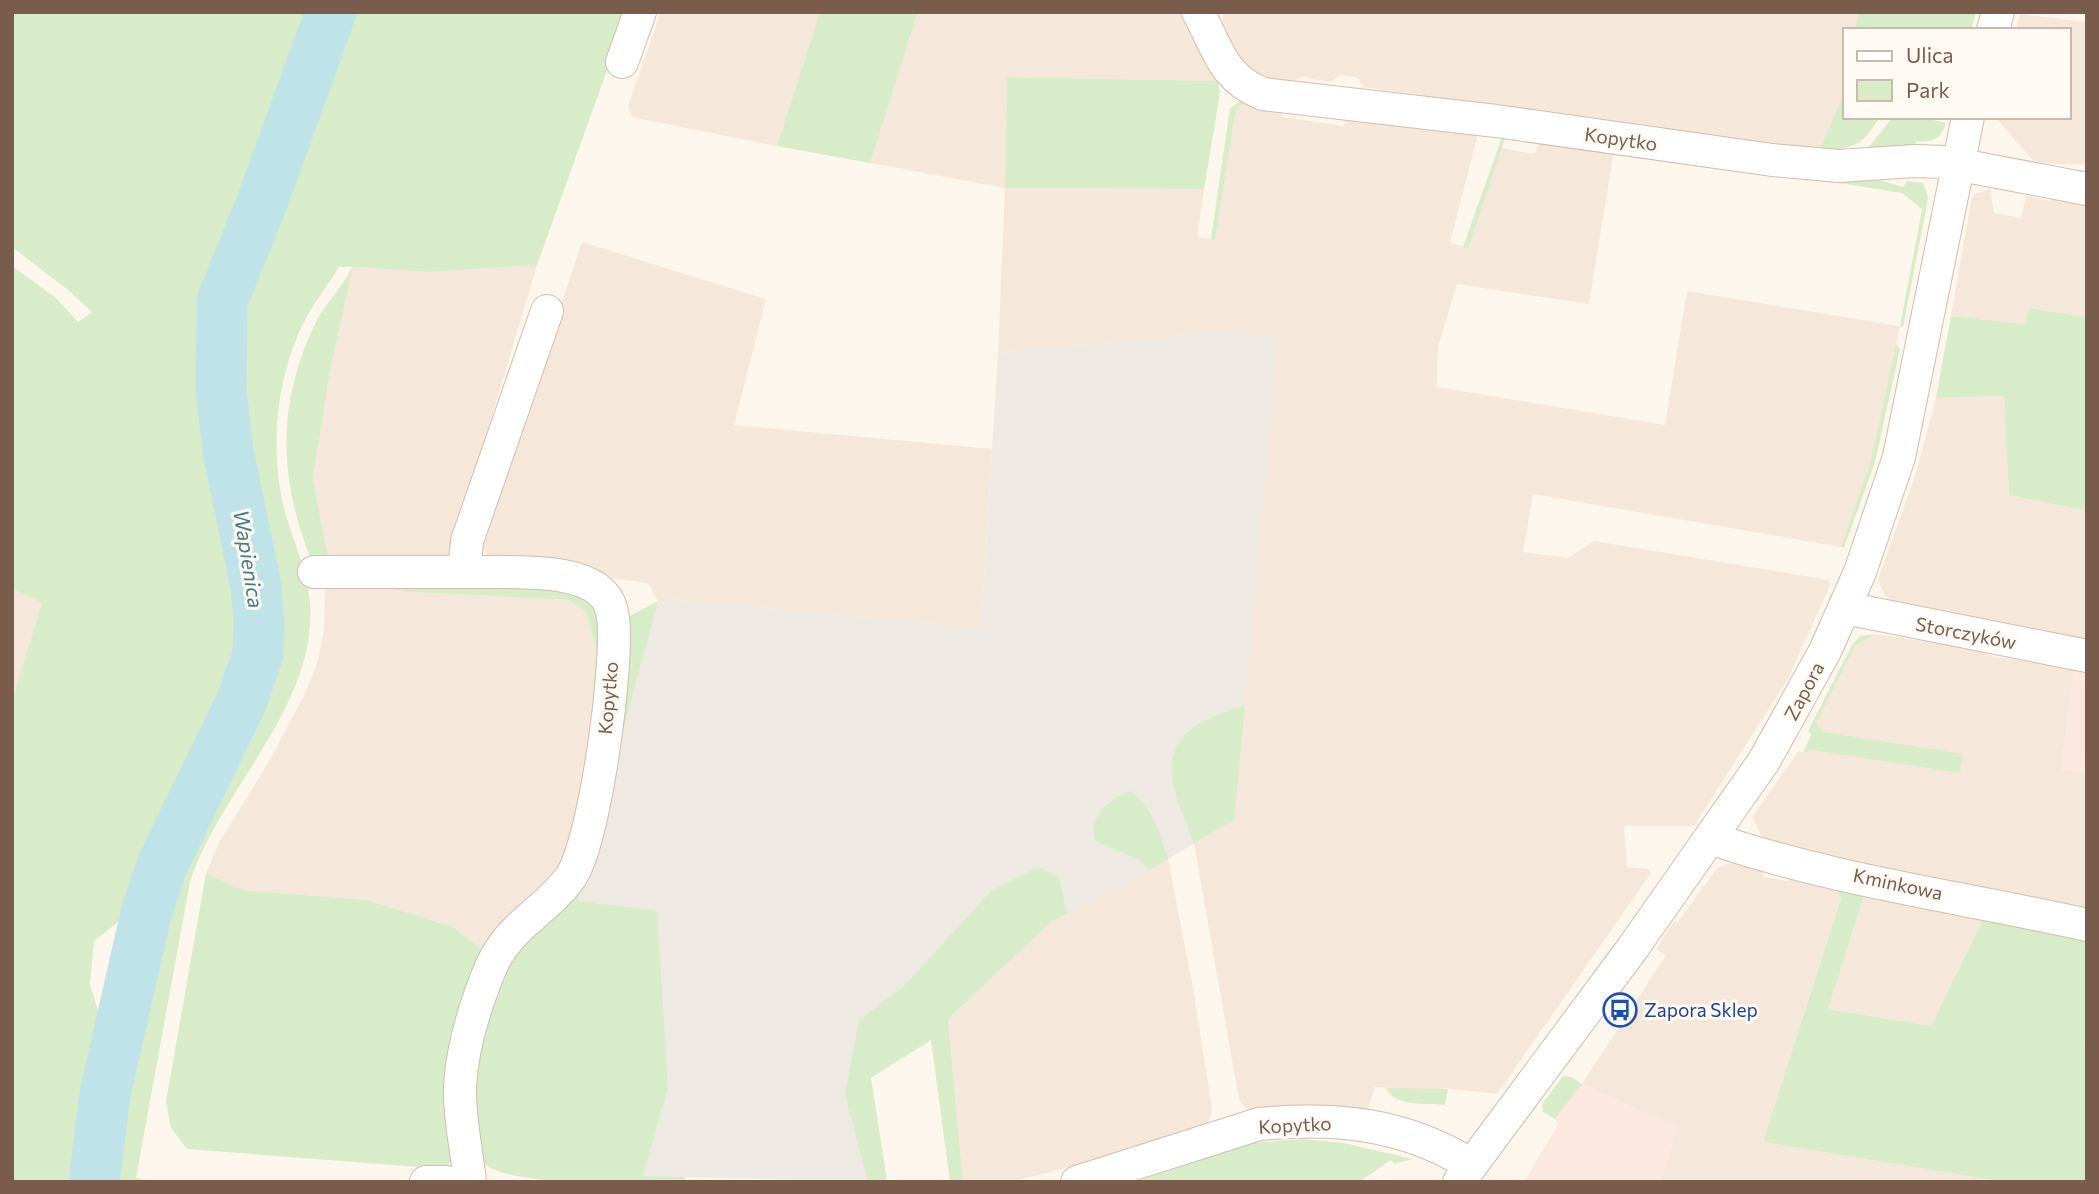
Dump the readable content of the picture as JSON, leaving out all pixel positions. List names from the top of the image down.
{
  "streets": {
    "street": [
      "Kopytko",
      "Storczyków",
      "Zapora",
      "Kminkowa"
    ]
  },
  "crossings": [
    ["Kopytko", "Zapora"],
    ["Storczyków", "Zapora"],
    ["Zapora", "Kminkowa"]
  ],
  "water": ["Wapienica"],
  "places": {
    "bus stop": ["Zapora Sklep"]
  },
  "legend": ["Ulica", "Park"]
}
